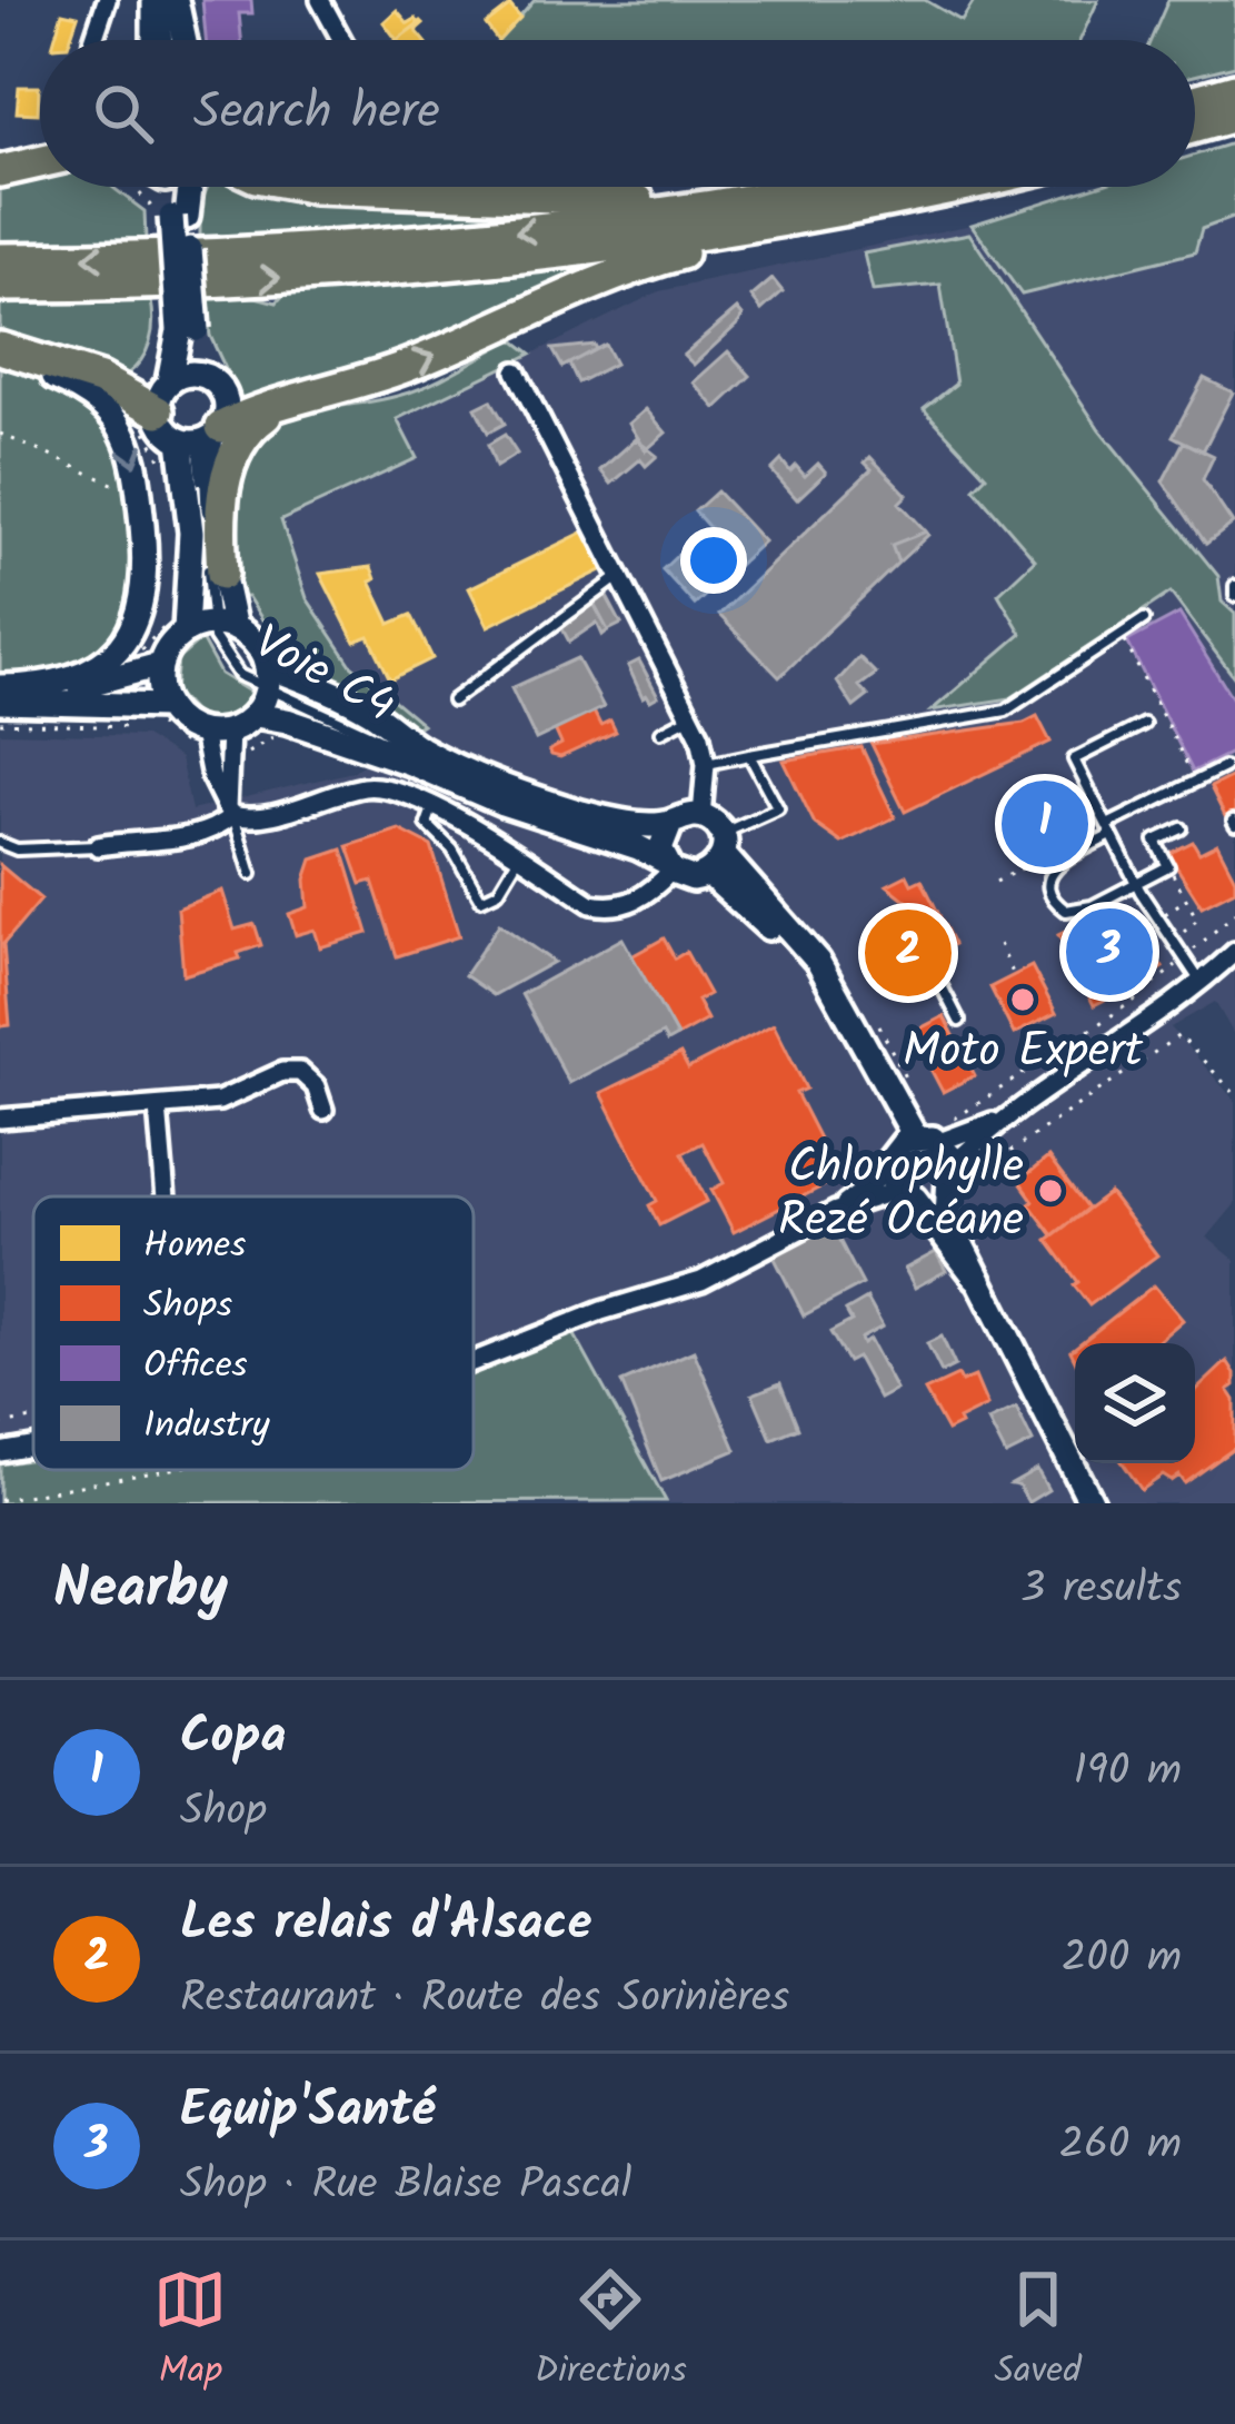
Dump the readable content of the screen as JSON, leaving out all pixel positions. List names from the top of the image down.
{
  "places": ["Moto Expert", "Chlorophylle Rezé Océane"],
  "legend": [
    "Homes",
    "Shops",
    "Offices",
    "Industry"
  ],
  "page": {
    "search": "Search here",
    "pins": ["1", "3", "2"],
    "heading": ["Nearby", "3 results"],
    "list": [
      {
        "mark": "1",
        "name": "Copa",
        "note": "Shop",
        "value": "190 m"
      },
      {
        "mark": "2",
        "name": "Les relais d'Alsace",
        "note": "Restaurant · Route des Sorinières",
        "value": "200 m"
      },
      {
        "mark": "3",
        "name": "Equip'Santé",
        "note": "Shop · Rue Blaise Pascal",
        "value": "260 m"
      }
    ],
    "nav": ["Map", "Directions", "Saved"]
  }
}
